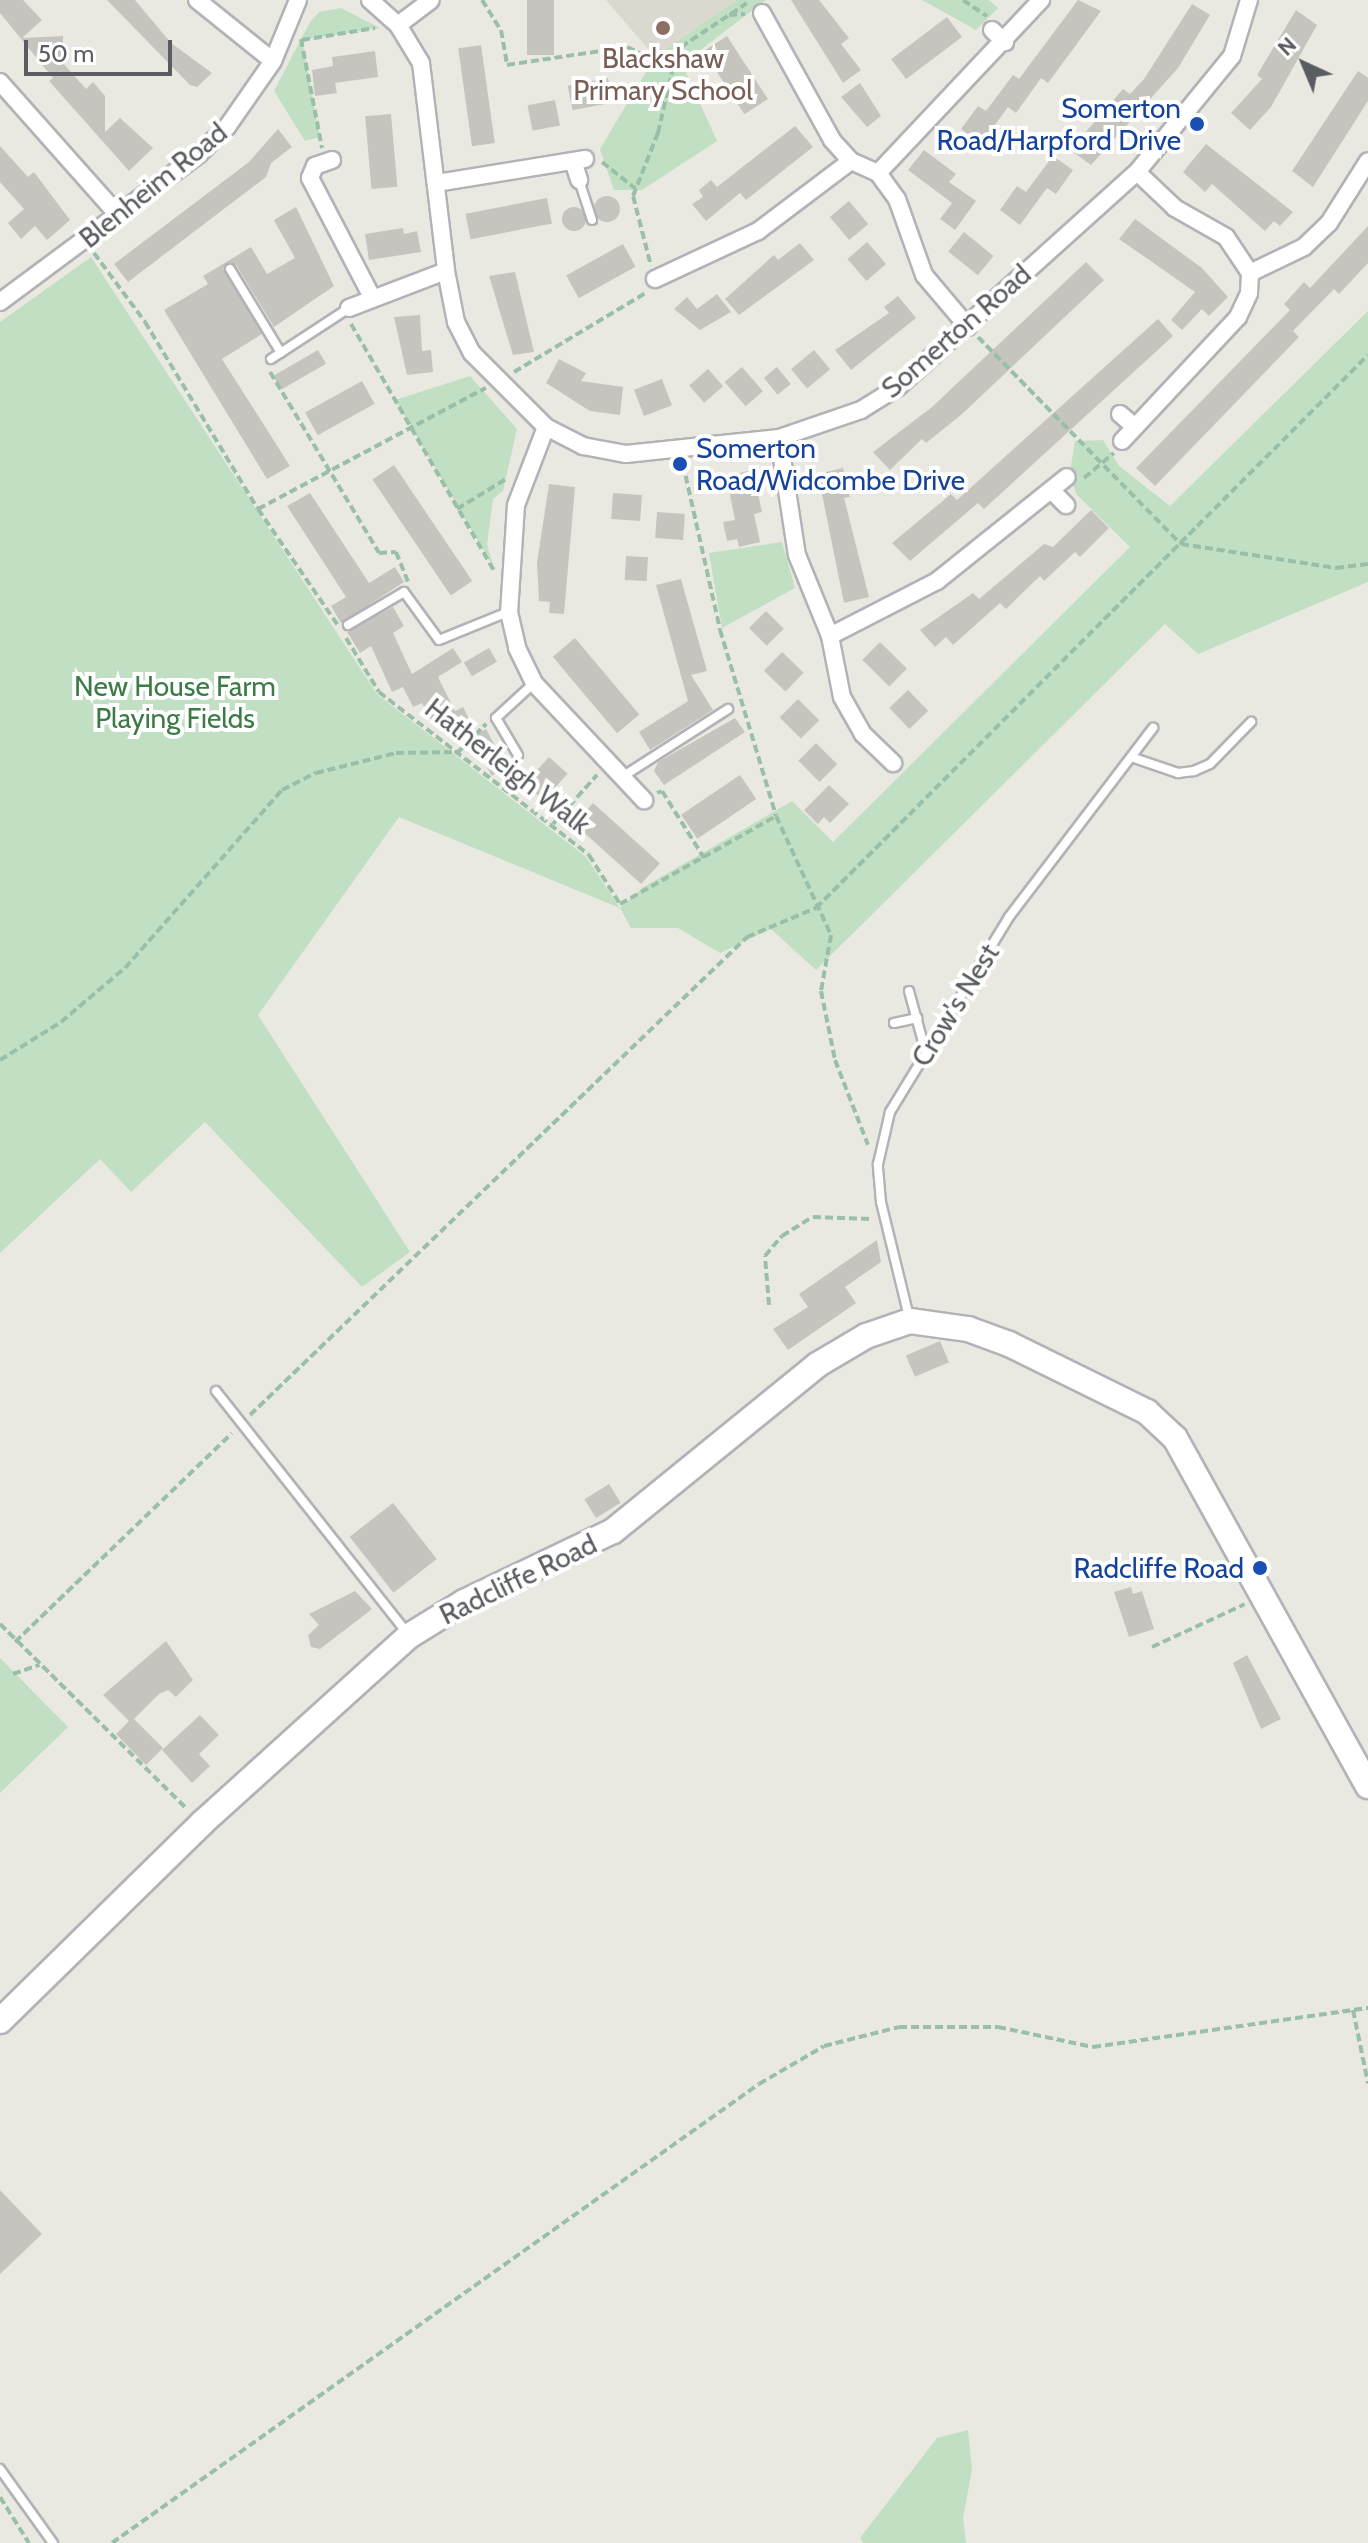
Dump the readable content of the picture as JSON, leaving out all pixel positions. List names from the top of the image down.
{
  "streets": {
    "main road": ["Radcliffe Road"],
    "street": ["Blenheim Road", "Somerton Road"],
    "lane": ["Crow's Nest"],
    "path": ["Hatherleigh Walk"]
  },
  "crossings": [
    ["Blenheim Road", "Hatherleigh Walk"],
    ["Crow's Nest", "Radcliffe Road"]
  ],
  "parks": ["New House Farm Playing Fields"],
  "places": [
    "Blackshaw Primary School",
    "Somerton Road/Harpford Drive",
    "Somerton Road/Widcombe Drive",
    "Radcliffe Road"
  ],
  "scale_bar": "50 m",
  "north": "top left"
}
